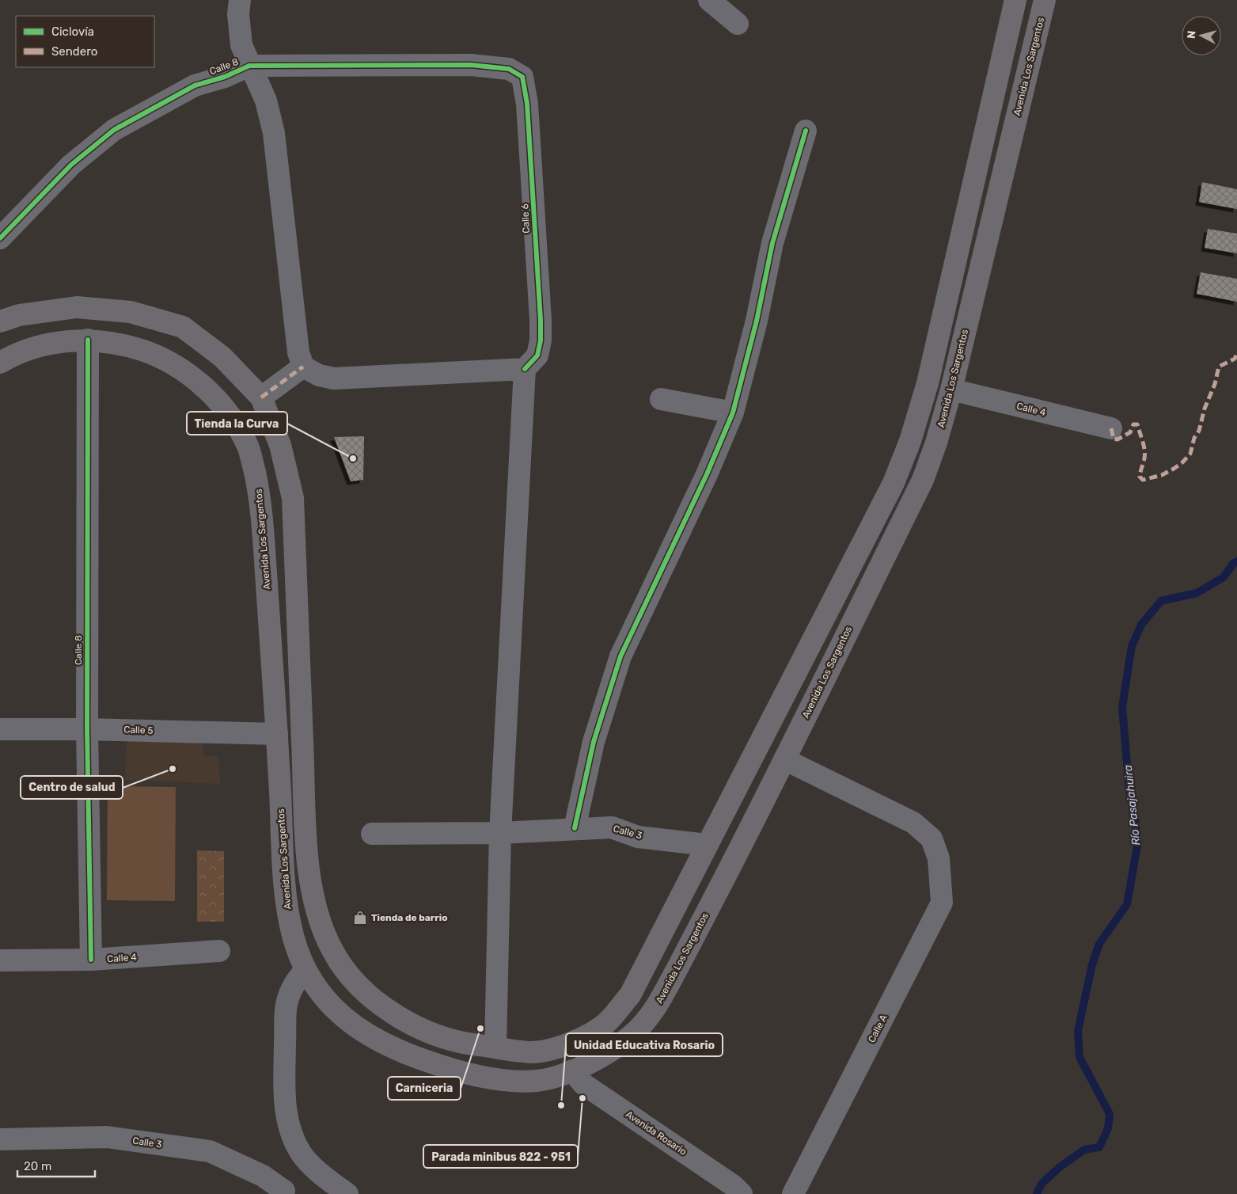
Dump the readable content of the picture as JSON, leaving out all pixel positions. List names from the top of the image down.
{
  "streets": {
    "main road": ["Avenida Los Sargentos"],
    "street": [
      "Calle 8",
      "Calle 6",
      "Calle 4",
      "Calle 5",
      "Calle 3",
      "Calle A",
      "Avenida Rosario"
    ]
  },
  "crossings": [
    ["Calle 8", "Avenida Los Sargentos"],
    ["Calle 8", "Calle 6"],
    ["Calle 8", "Calle 4"],
    ["Calle 8", "Calle 5"],
    ["Avenida Los Sargentos", "Calle 4"],
    ["Avenida Los Sargentos", "Calle 5"],
    ["Avenida Los Sargentos", "Calle A"],
    ["Avenida Los Sargentos", "Avenida Rosario"]
  ],
  "water": ["Río Pasajahuira"],
  "places": {
    "other": [
      "Tienda la Curva",
      "Centro de salud",
      "Carniceria",
      "Parada minibus 822 - 951",
      "Unidad Educativa Rosario"
    ],
    "shop": ["Tienda de barrio"]
  },
  "legend": ["Ciclovía", "Sendero"],
  "scale_bar": "20 m",
  "north": "left"
}
